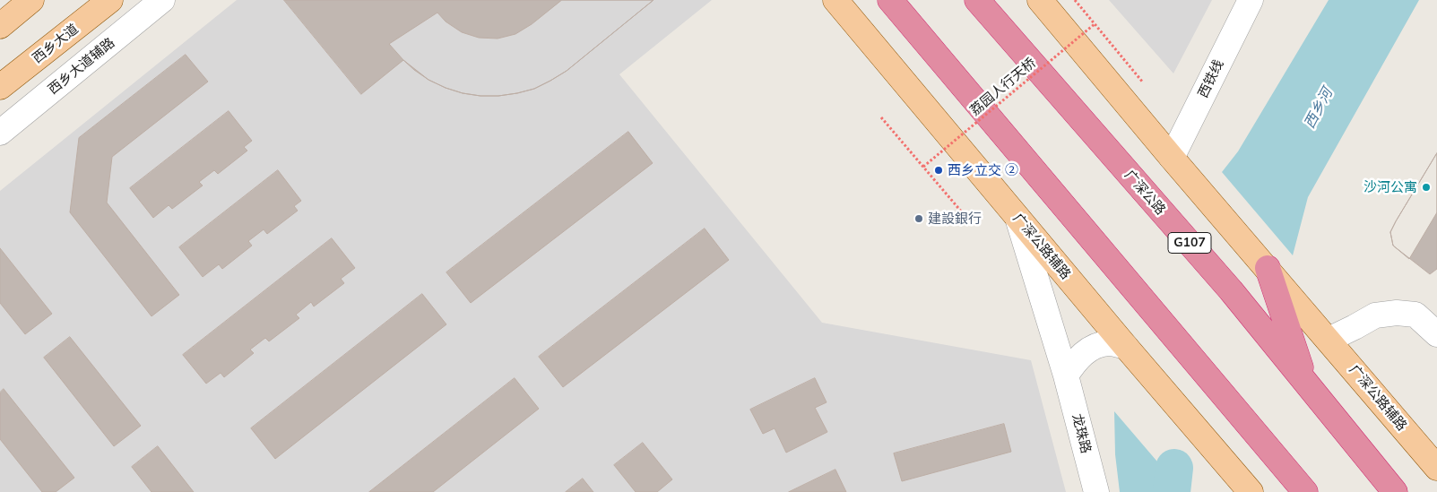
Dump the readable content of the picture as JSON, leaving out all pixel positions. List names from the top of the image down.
{
  "streets": {
    "highway": ["广深公路", "G107"],
    "main road": ["西乡大道", "广深公路辅路"],
    "street": ["西乡大道辅路", "西铁线", "龙珠路"],
    "path": ["荔园人行天桥"]
  },
  "crossings": [
    ["西铁线", "广深公路辅路"],
    ["广深公路辅路", "龙珠路"]
  ],
  "water": ["西乡河"],
  "places": ["西乡立交 ②", "沙河公寓", "建設銀行"]
}
